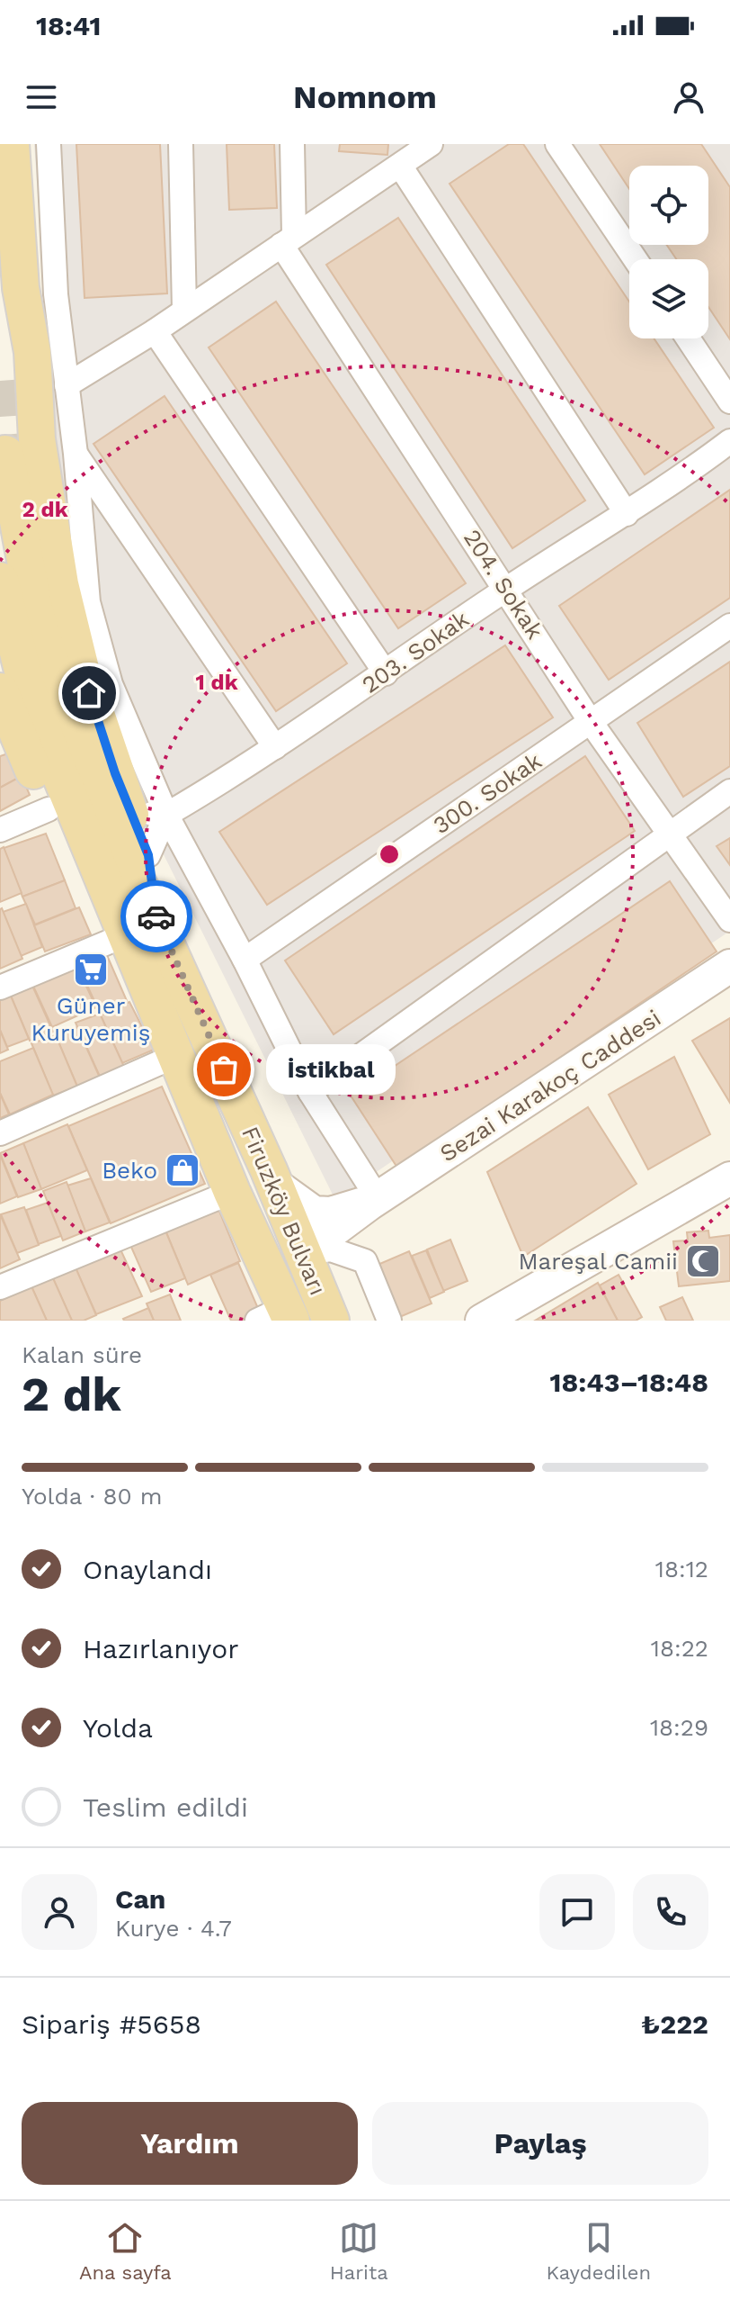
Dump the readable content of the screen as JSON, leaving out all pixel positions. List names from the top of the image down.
{
  "streets": {
    "main road": ["Firuzköy Bulvarı"],
    "street": [
      "204. Sokak",
      "203. Sokak",
      "300. Sokak",
      "Sezai Karakoç Caddesi"
    ]
  },
  "crossings": [
    ["204. Sokak", "203. Sokak"],
    ["204. Sokak", "300. Sokak"],
    ["Sezai Karakoç Caddesi", "Firuzköy Bulvarı"]
  ],
  "places": {
    "supermarket": ["Güner Kuruyemiş"],
    "other": ["İstikbal"],
    "shop": ["Beko"],
    "mosque": ["Mareşal Camii"]
  },
  "page": {
    "status": "18:41",
    "header": "Nomnom",
    "bubble": "İstikbal",
    "heading": ["2 dk", "Kalan süre", "18:43–18:48"],
    "panel": [
      "Can",
      "Kurye · 4.7",
      "Sipariş #5658",
      "₺222"
    ],
    "bar": "Yolda · 80 m",
    "list": [
      ["Onaylandı", "18:12"],
      ["Hazırlanıyor", "18:22"],
      ["Yolda", "18:29"],
      "Teslim edildi"
    ],
    "buttons": ["Yardım", "Paylaş"],
    "tabs": ["Ana sayfa", "Harita", "Kaydedilen"]
  },
  "rings": ["2 dk", "1 dk"]
}
